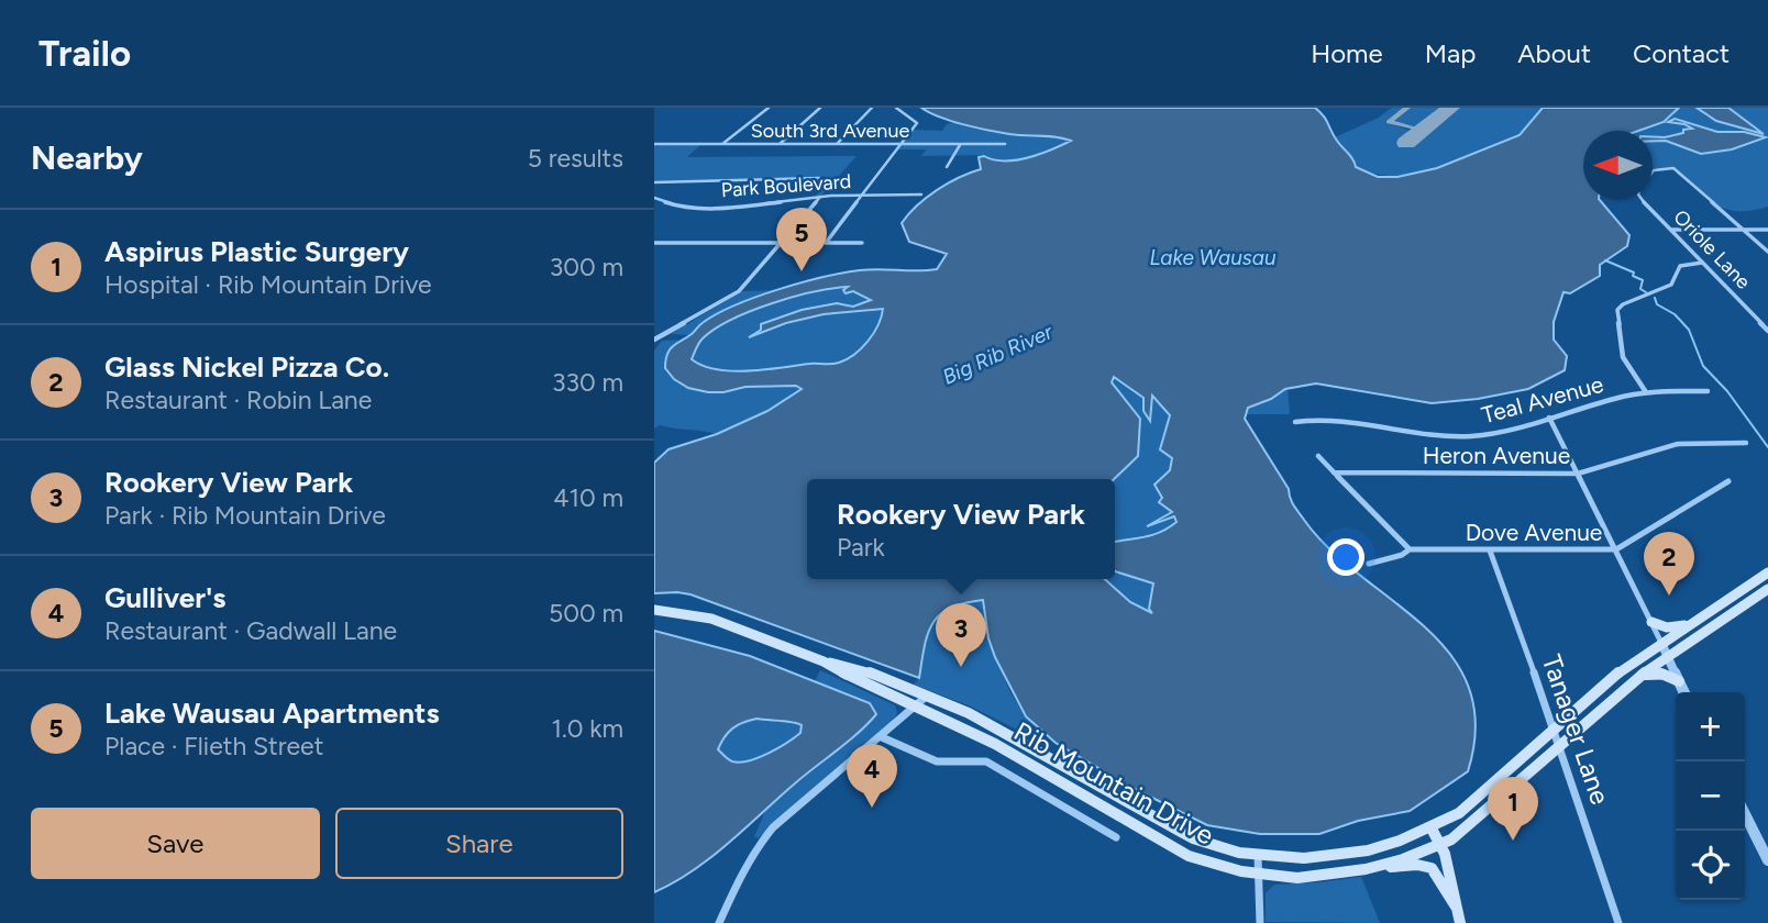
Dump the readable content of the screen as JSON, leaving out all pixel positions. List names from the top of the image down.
{
  "streets": {
    "main road": ["Rib Mountain Drive"],
    "street": [
      "South 3rd Avenue",
      "Park Boulevard",
      "Oriole Lane",
      "Teal Avenue",
      "Heron Avenue",
      "Dove Avenue",
      "Tanager Lane"
    ]
  },
  "crossings": [
    ["Dove Avenue", "Tanager Lane"],
    ["Tanager Lane", "Rib Mountain Drive"]
  ],
  "water": ["Lake Wausau", "Big Rib River"],
  "north": "left",
  "page": {
    "header": "Trailo",
    "nav": [
      "Home",
      "Map",
      "About",
      "Contact"
    ],
    "heading": ["Nearby", "5 results"],
    "list": [
      {
        "mark": "1",
        "name": "Aspirus Plastic Surgery",
        "note": "Hospital · Rib Mountain Drive",
        "value": "300 m"
      },
      {
        "mark": "2",
        "name": "Glass Nickel Pizza Co.",
        "note": "Restaurant · Robin Lane",
        "value": "330 m"
      },
      {
        "mark": "3",
        "name": "Rookery View Park",
        "note": "Park · Rib Mountain Drive",
        "value": "410 m"
      },
      {
        "mark": "4",
        "name": "Gulliver's",
        "note": "Restaurant · Gadwall Lane",
        "value": "500 m"
      },
      {
        "mark": "5",
        "name": "Lake Wausau Apartments",
        "note": "Place · Flieth Street",
        "value": "1.0 km"
      }
    ],
    "pins": [
      "5",
      "2",
      "3",
      "4",
      "1"
    ],
    "popup": ["Rookery View Park", "Park"],
    "map_buttons": ["+", "−"],
    "buttons": ["Save", "Share"]
  }
}
